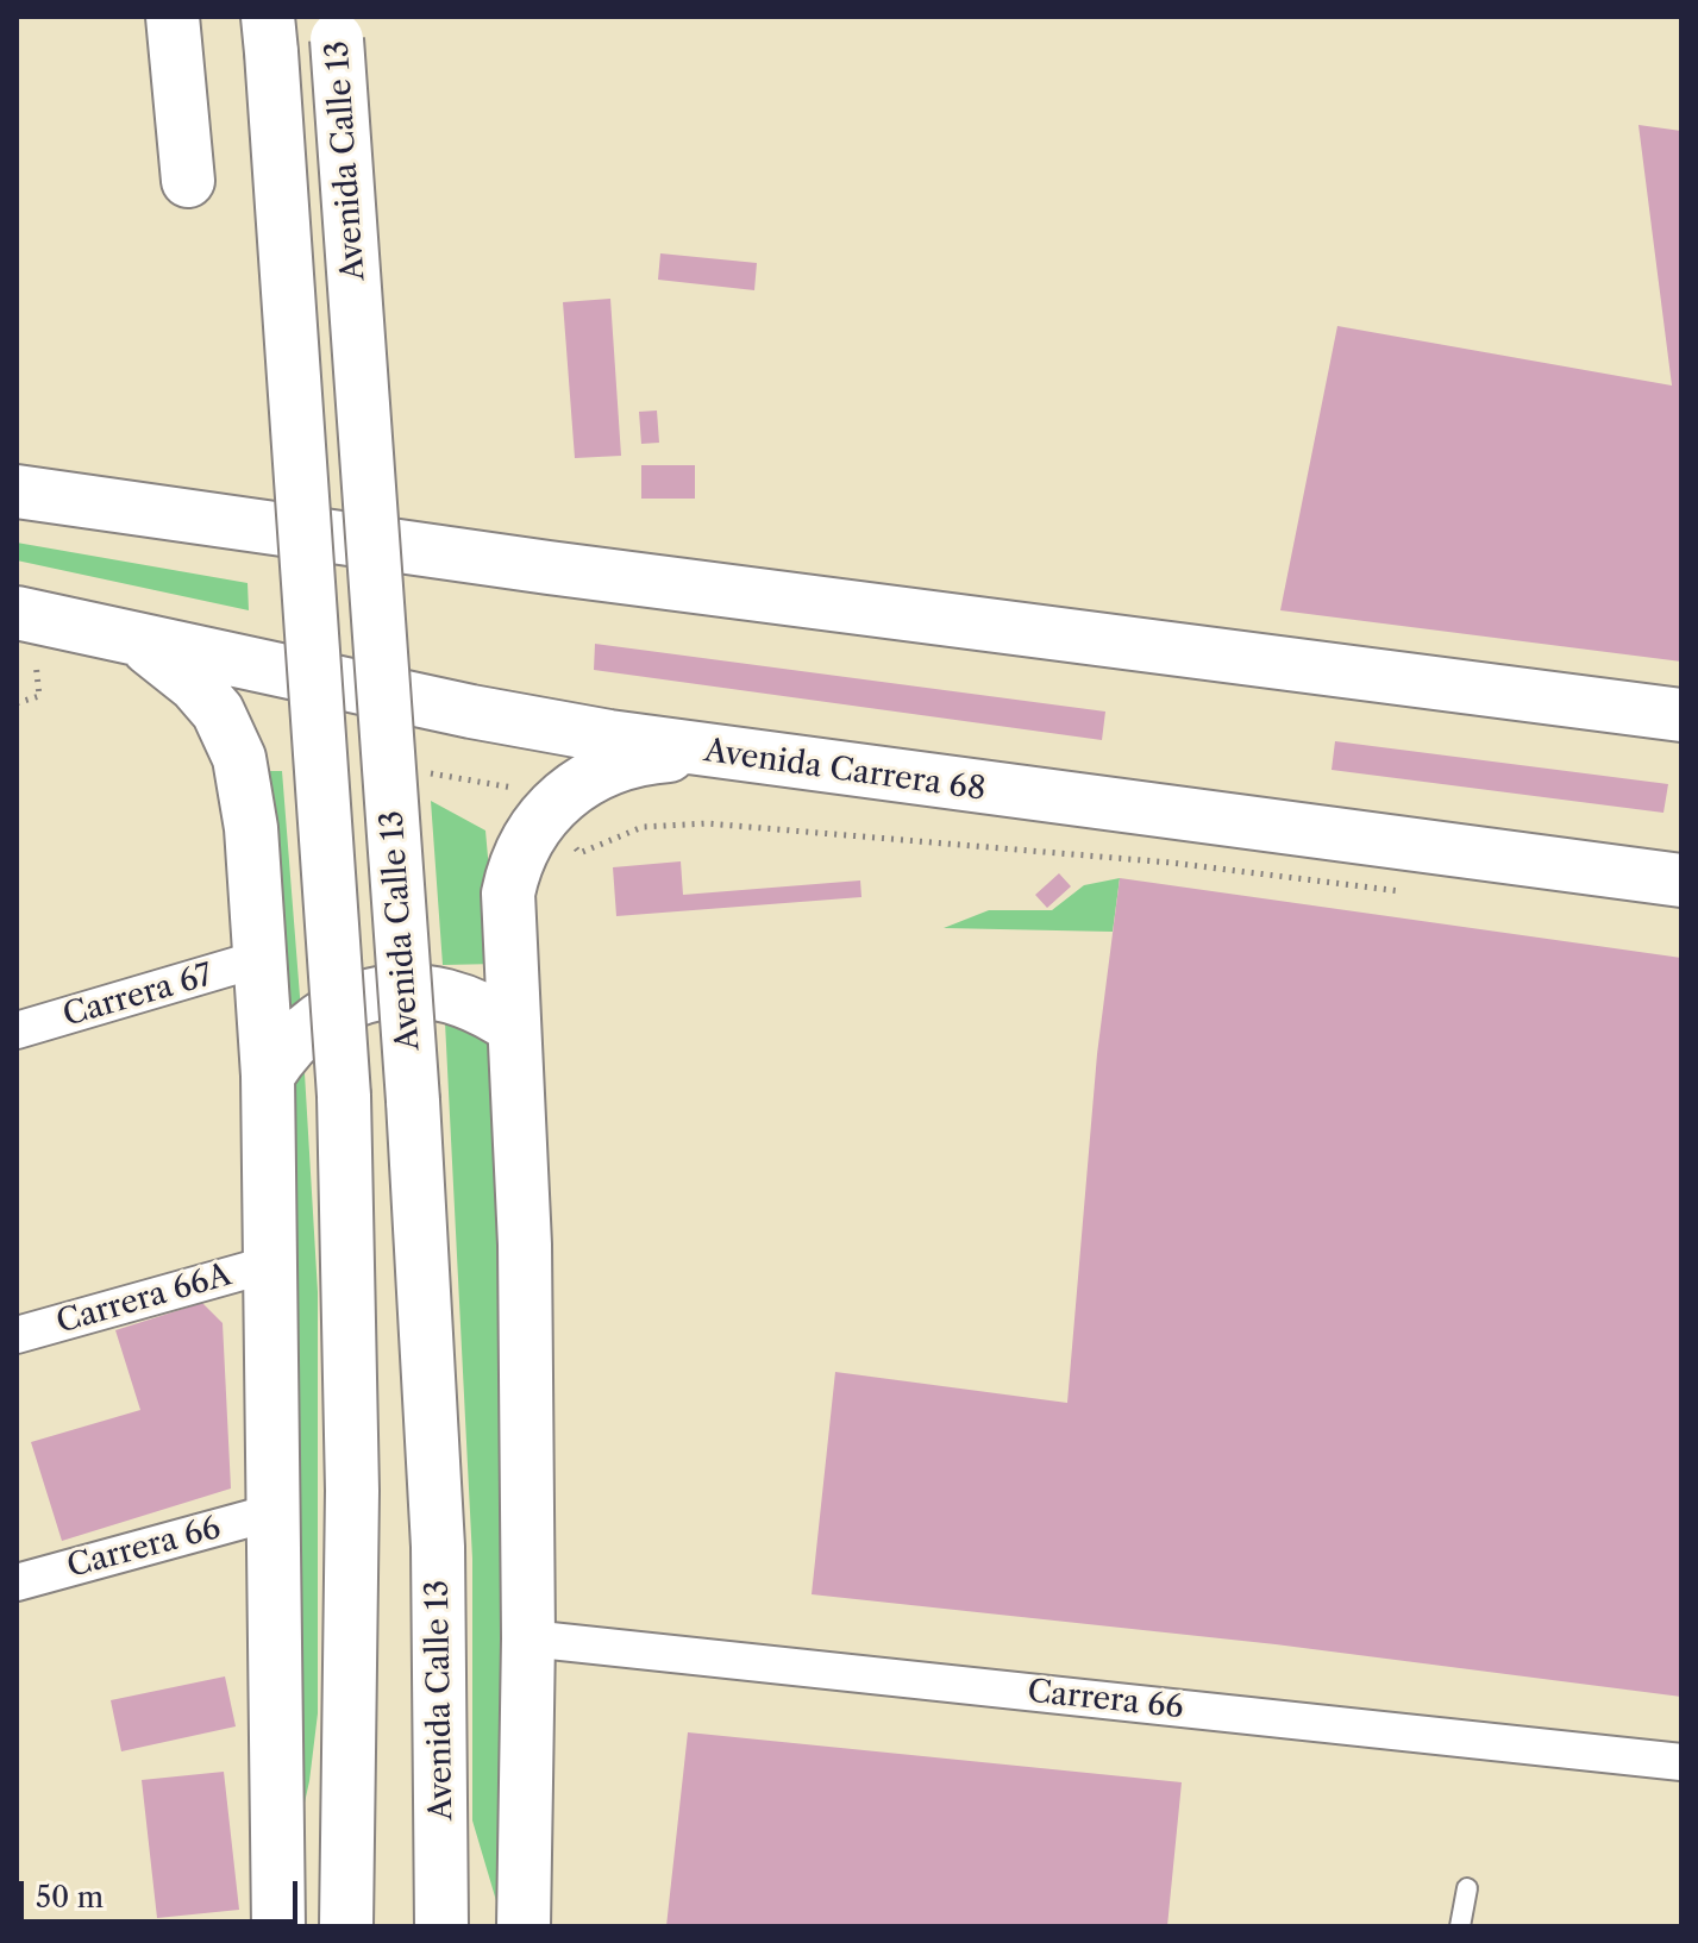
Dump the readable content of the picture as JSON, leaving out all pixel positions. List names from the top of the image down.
{
  "streets": {
    "main road": ["Avenida Calle 13", "Avenida Carrera 68"],
    "street": ["Carrera 67", "Carrera 66A", "Carrera 66"]
  },
  "scale_bar": "50 m"
}
